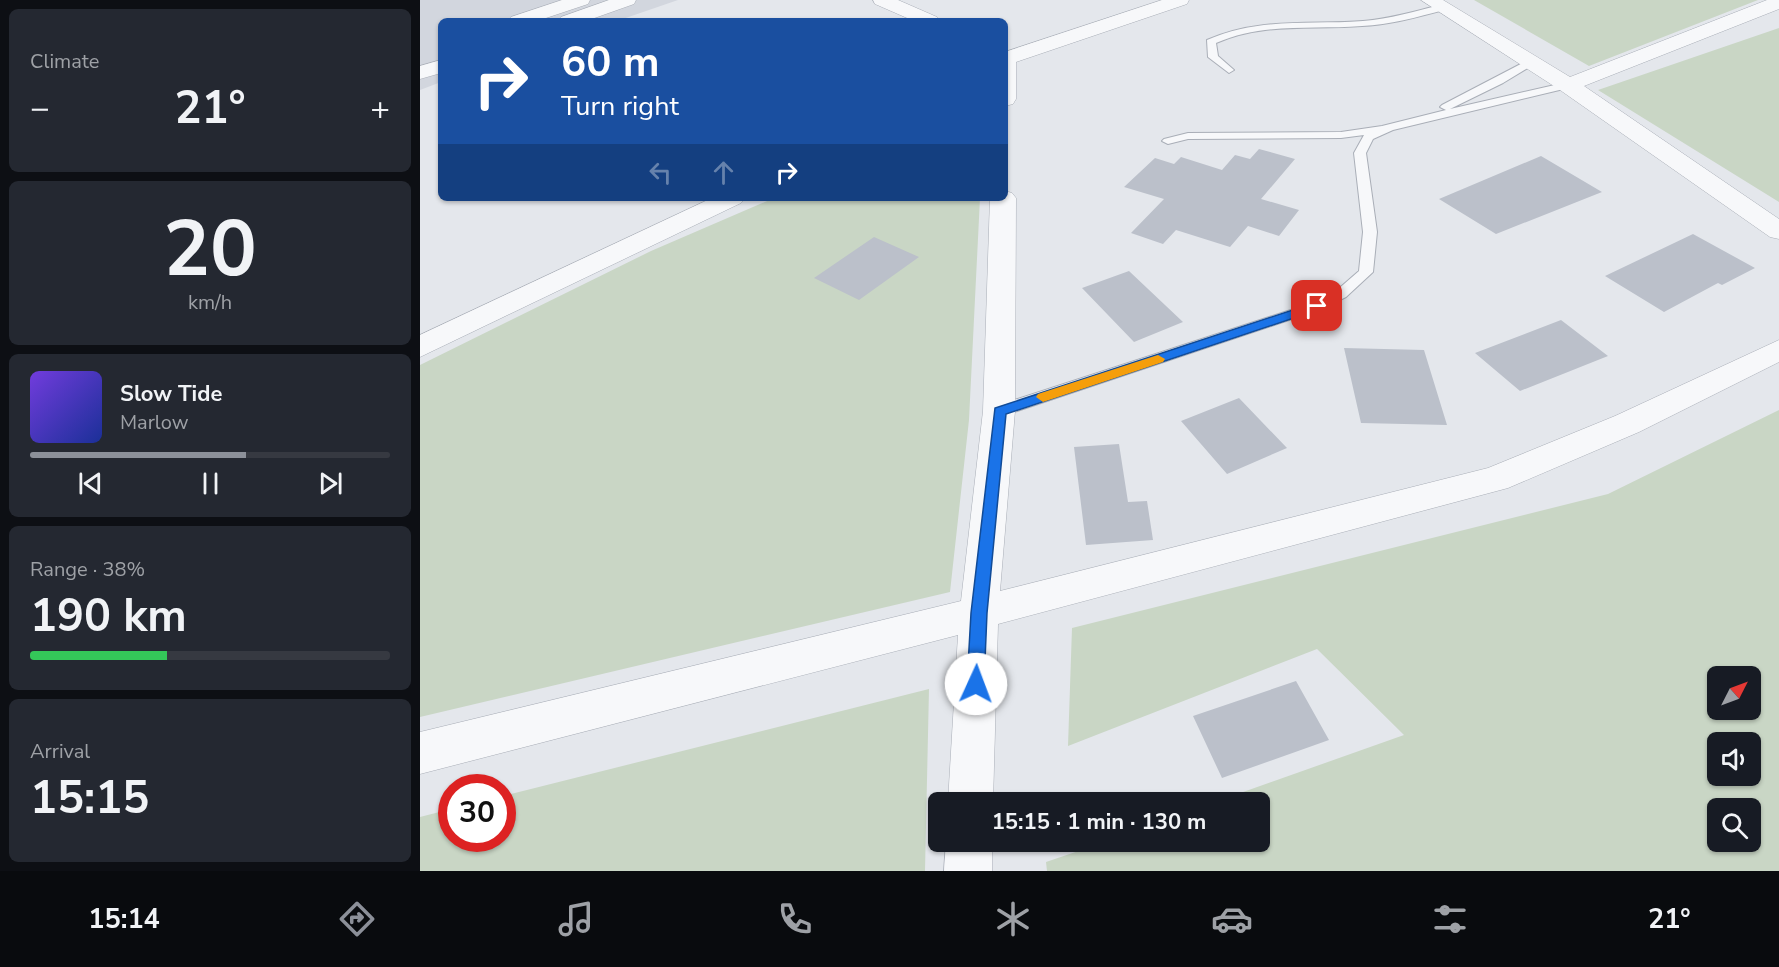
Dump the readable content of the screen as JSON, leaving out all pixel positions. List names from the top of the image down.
{
  "north": "top right",
  "page": {
    "tile": [
      "Climate",
      ["20", "km/h"],
      ["Range · 38%", "190 km"],
      ["Arrival", "15:15"]
    ],
    "turn": ["60 m", "Turn right"],
    "heat": ["−", "21°", "+"],
    "song": ["Slow Tide", "Marlow"],
    "limit": "30",
    "trip": "15:15 · 1 min · 130 m",
    "tabs": ["15:14", "21°"]
  }
}
